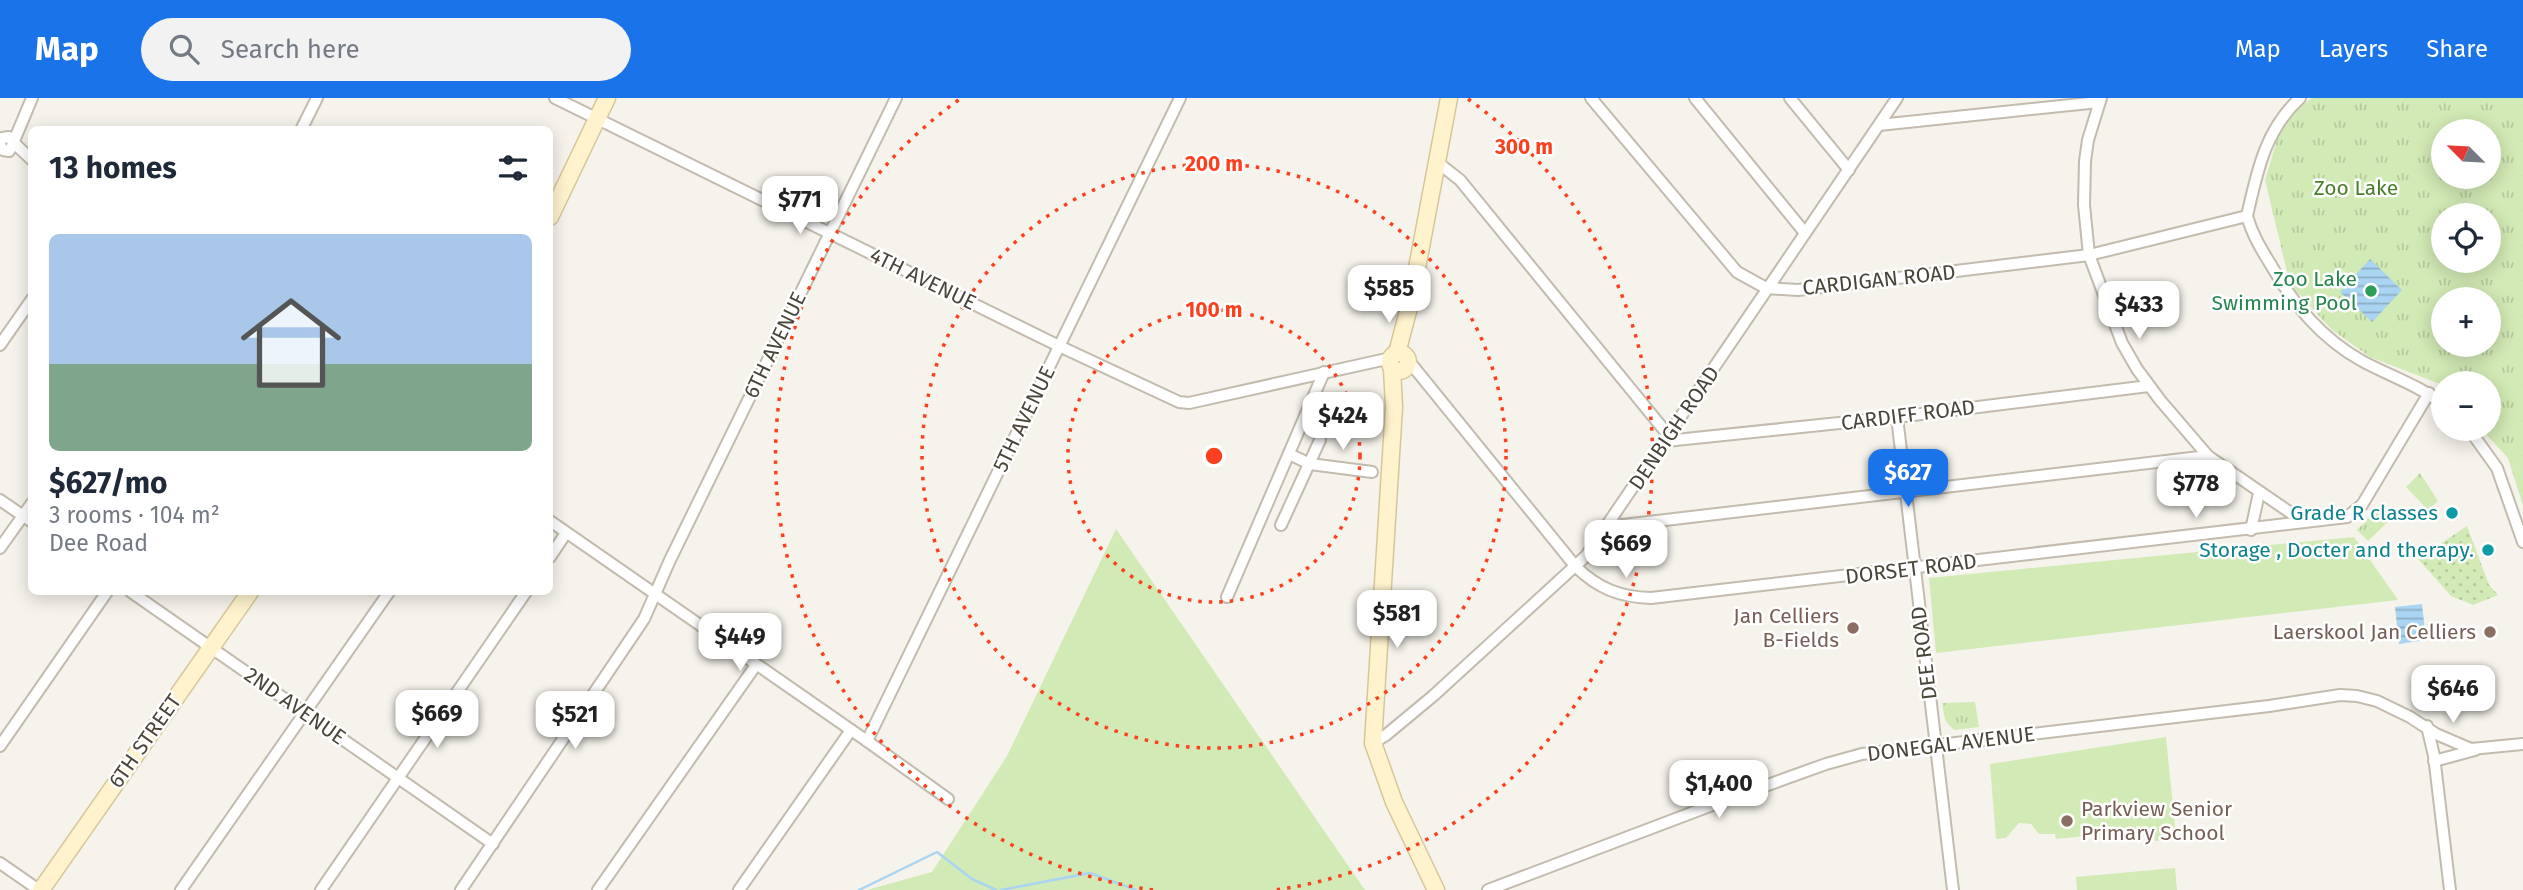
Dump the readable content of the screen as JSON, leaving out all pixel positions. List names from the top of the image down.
{
  "streets": {
    "street": [
      "4TH AVENUE",
      "CARDIGAN ROAD",
      "6TH AVENUE",
      "CARDIFF ROAD",
      "5TH AVENUE",
      "DENBIGH ROAD",
      "DORSET ROAD",
      "DEE ROAD",
      "2ND AVENUE",
      "6TH STREET",
      "DONEGAL AVENUE"
    ]
  },
  "crossings": [
    ["4TH AVENUE", "6TH AVENUE"],
    ["4TH AVENUE", "5TH AVENUE"],
    ["CARDIGAN ROAD", "DENBIGH ROAD"],
    ["6TH AVENUE", "2ND AVENUE"],
    ["CARDIFF ROAD", "DENBIGH ROAD"],
    ["CARDIFF ROAD", "DEE ROAD"],
    ["DENBIGH ROAD", "DORSET ROAD"],
    ["DORSET ROAD", "DEE ROAD"],
    ["DEE ROAD", "DONEGAL AVENUE"],
    ["2ND AVENUE", "6TH STREET"]
  ],
  "parks": ["Zoo Lake"],
  "places": [
    "Zoo Lake Swimming Pool",
    "Grade R classes",
    "Storage , Docter and therapy.",
    "Jan Celliers B-Fields",
    "Laerskool Jan Celliers",
    "Parkview Senior Primary School"
  ],
  "north": "top left",
  "page": {
    "header": "Map",
    "search": "Search here",
    "nav": ["Map", "Layers", "Share"],
    "map_buttons": ["+", "−"],
    "heading": "13 homes",
    "price": [
      "$771",
      "$585",
      "$433",
      "$424",
      "$627",
      "$778",
      "$669",
      "$581",
      "$449",
      "$646",
      "$669",
      "$521",
      "$1,400"
    ],
    "list": [
      {
        "name": "$627/mo",
        "note": "3 rooms · 104 m² · Dee Road"
      }
    ]
  },
  "rings": ["300 m", "200 m", "100 m"]
}
